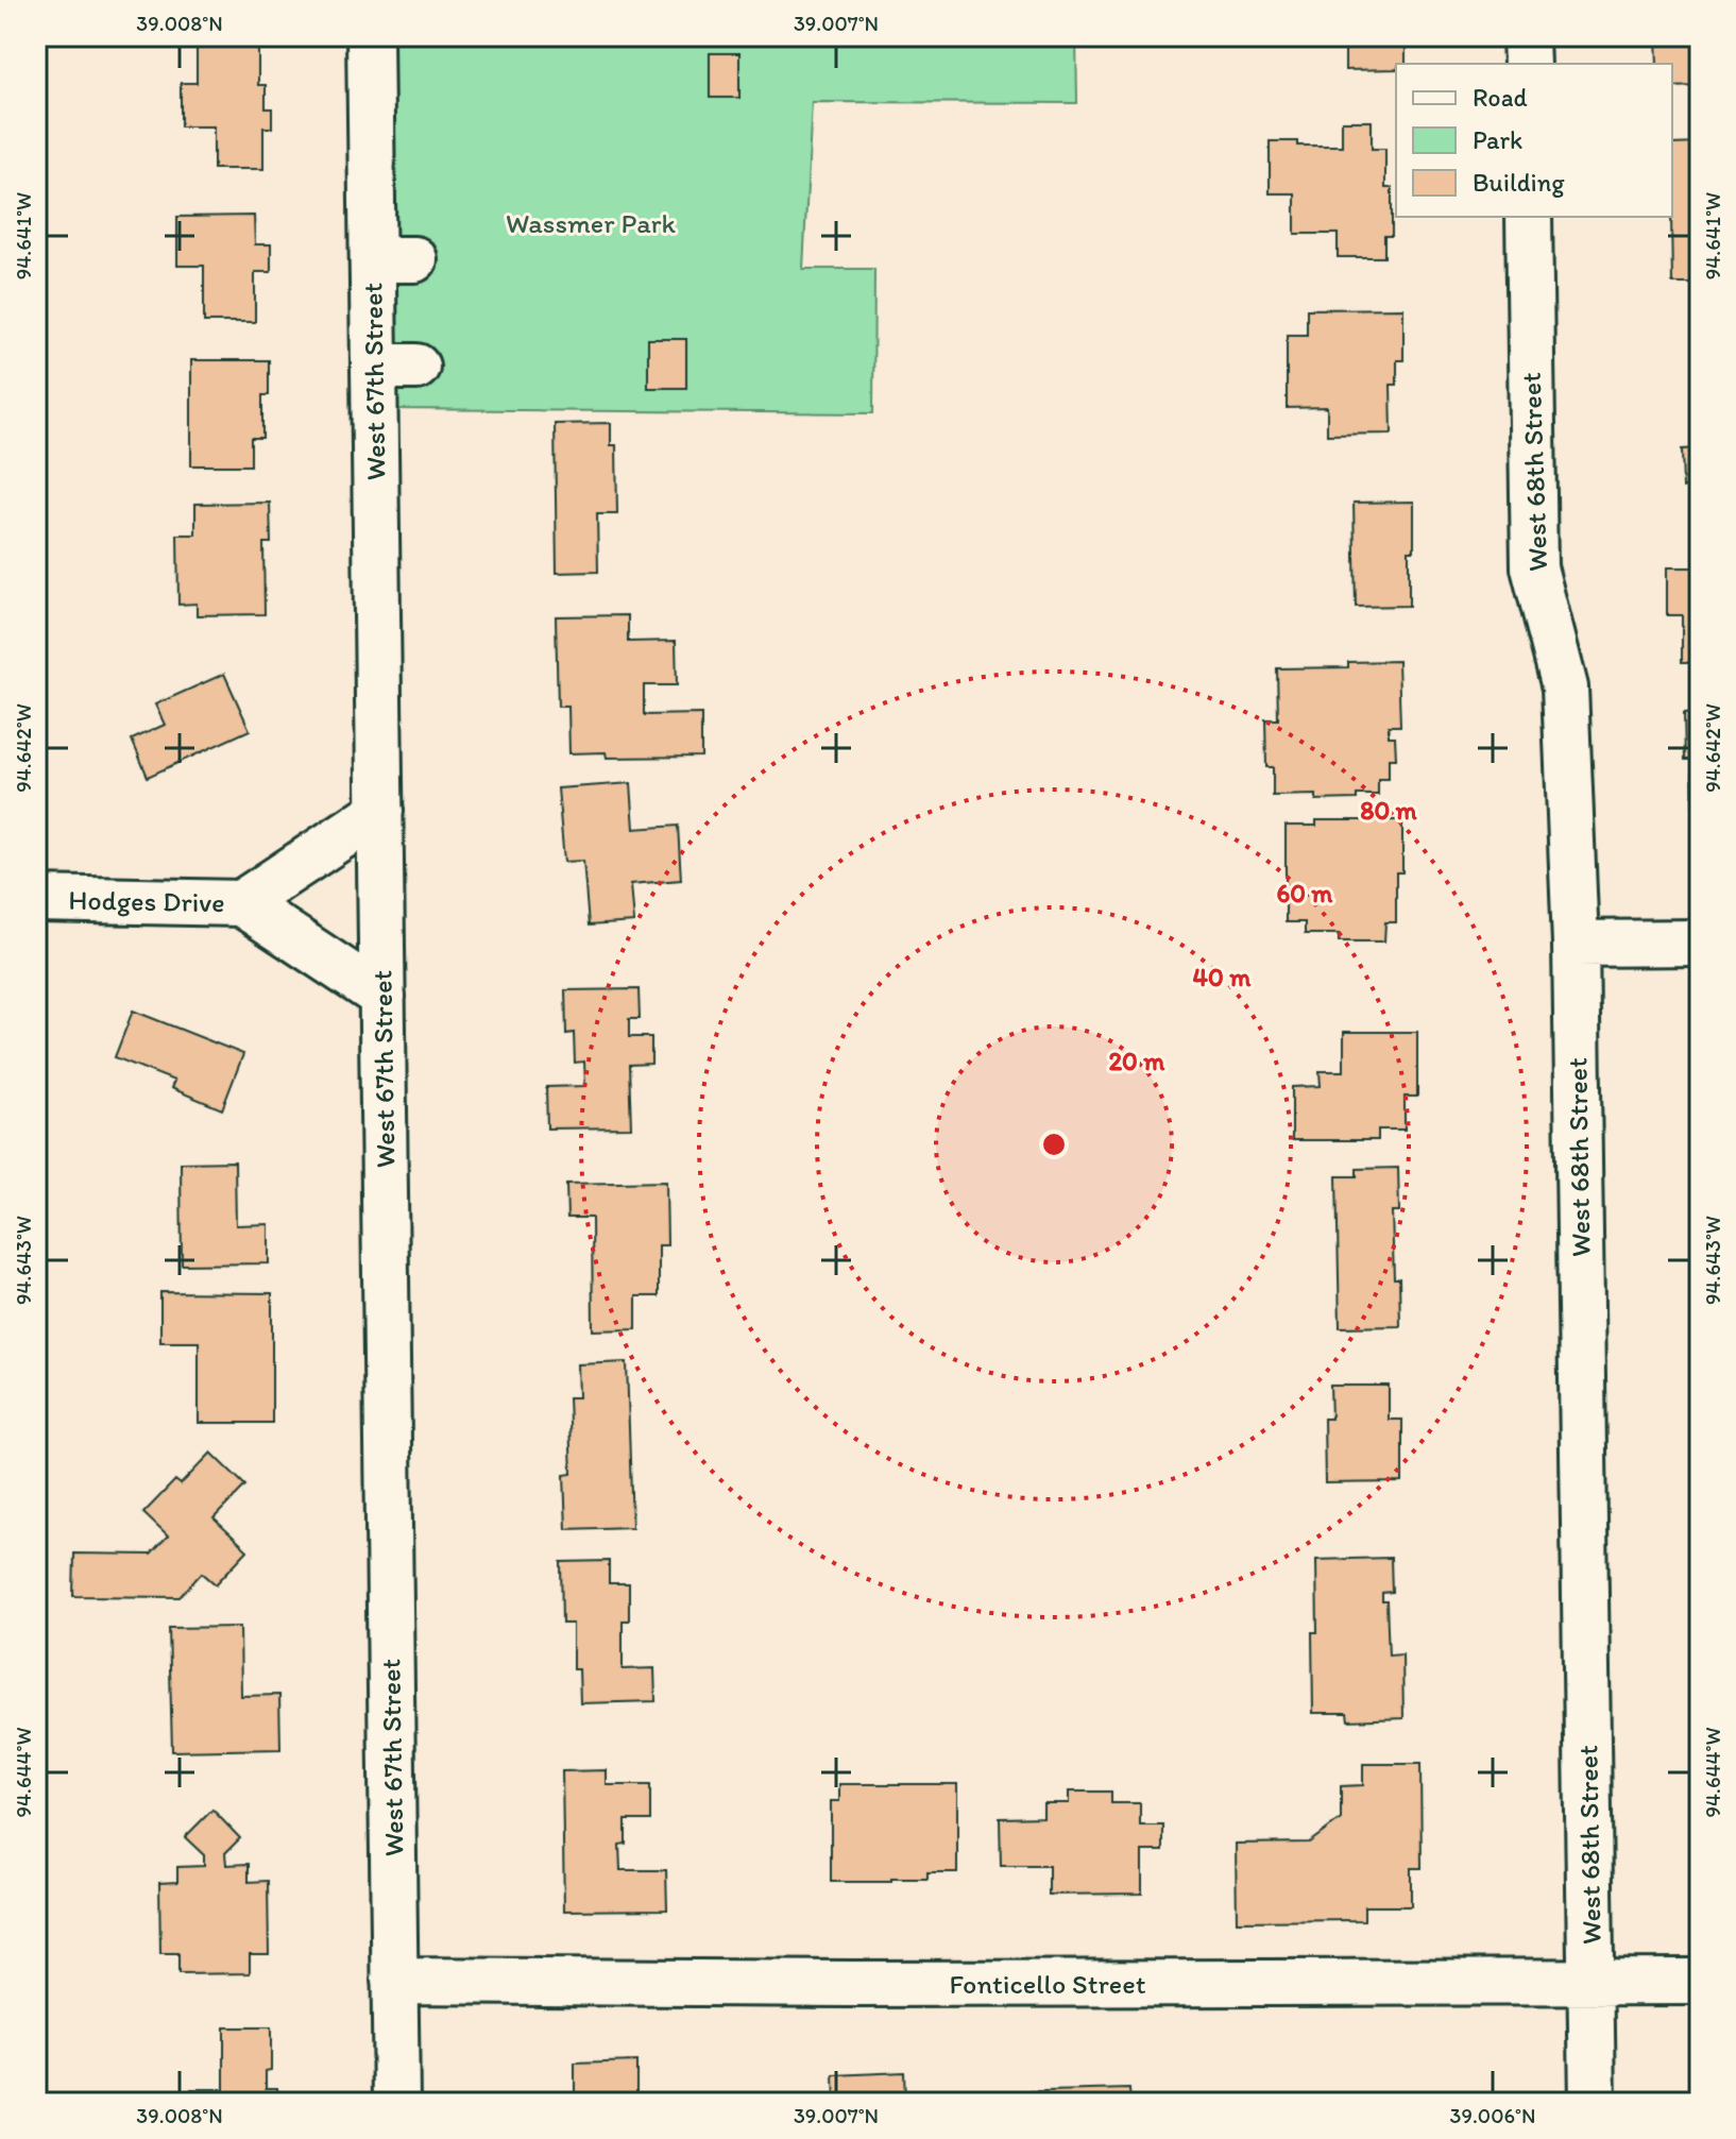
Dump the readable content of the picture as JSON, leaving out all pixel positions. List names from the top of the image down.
{
  "streets": {
    "street": [
      "West 67th Street",
      "West 68th Street",
      "Hodges Drive",
      "Fonticello Street"
    ]
  },
  "crossings": [
    ["West 67th Street", "Hodges Drive"],
    ["West 67th Street", "Fonticello Street"],
    ["West 68th Street", "Fonticello Street"]
  ],
  "parks": ["Wassmer Park"],
  "legend": ["Road", "Park", "Building"],
  "coordinates": [
    "39.008°N",
    "39.007°N",
    "94.641°W",
    "94.642°W",
    "94.643°W",
    "94.644°W",
    "39.006°N"
  ],
  "rings": [
    "80 m",
    "60 m",
    "40 m",
    "20 m"
  ]
}
